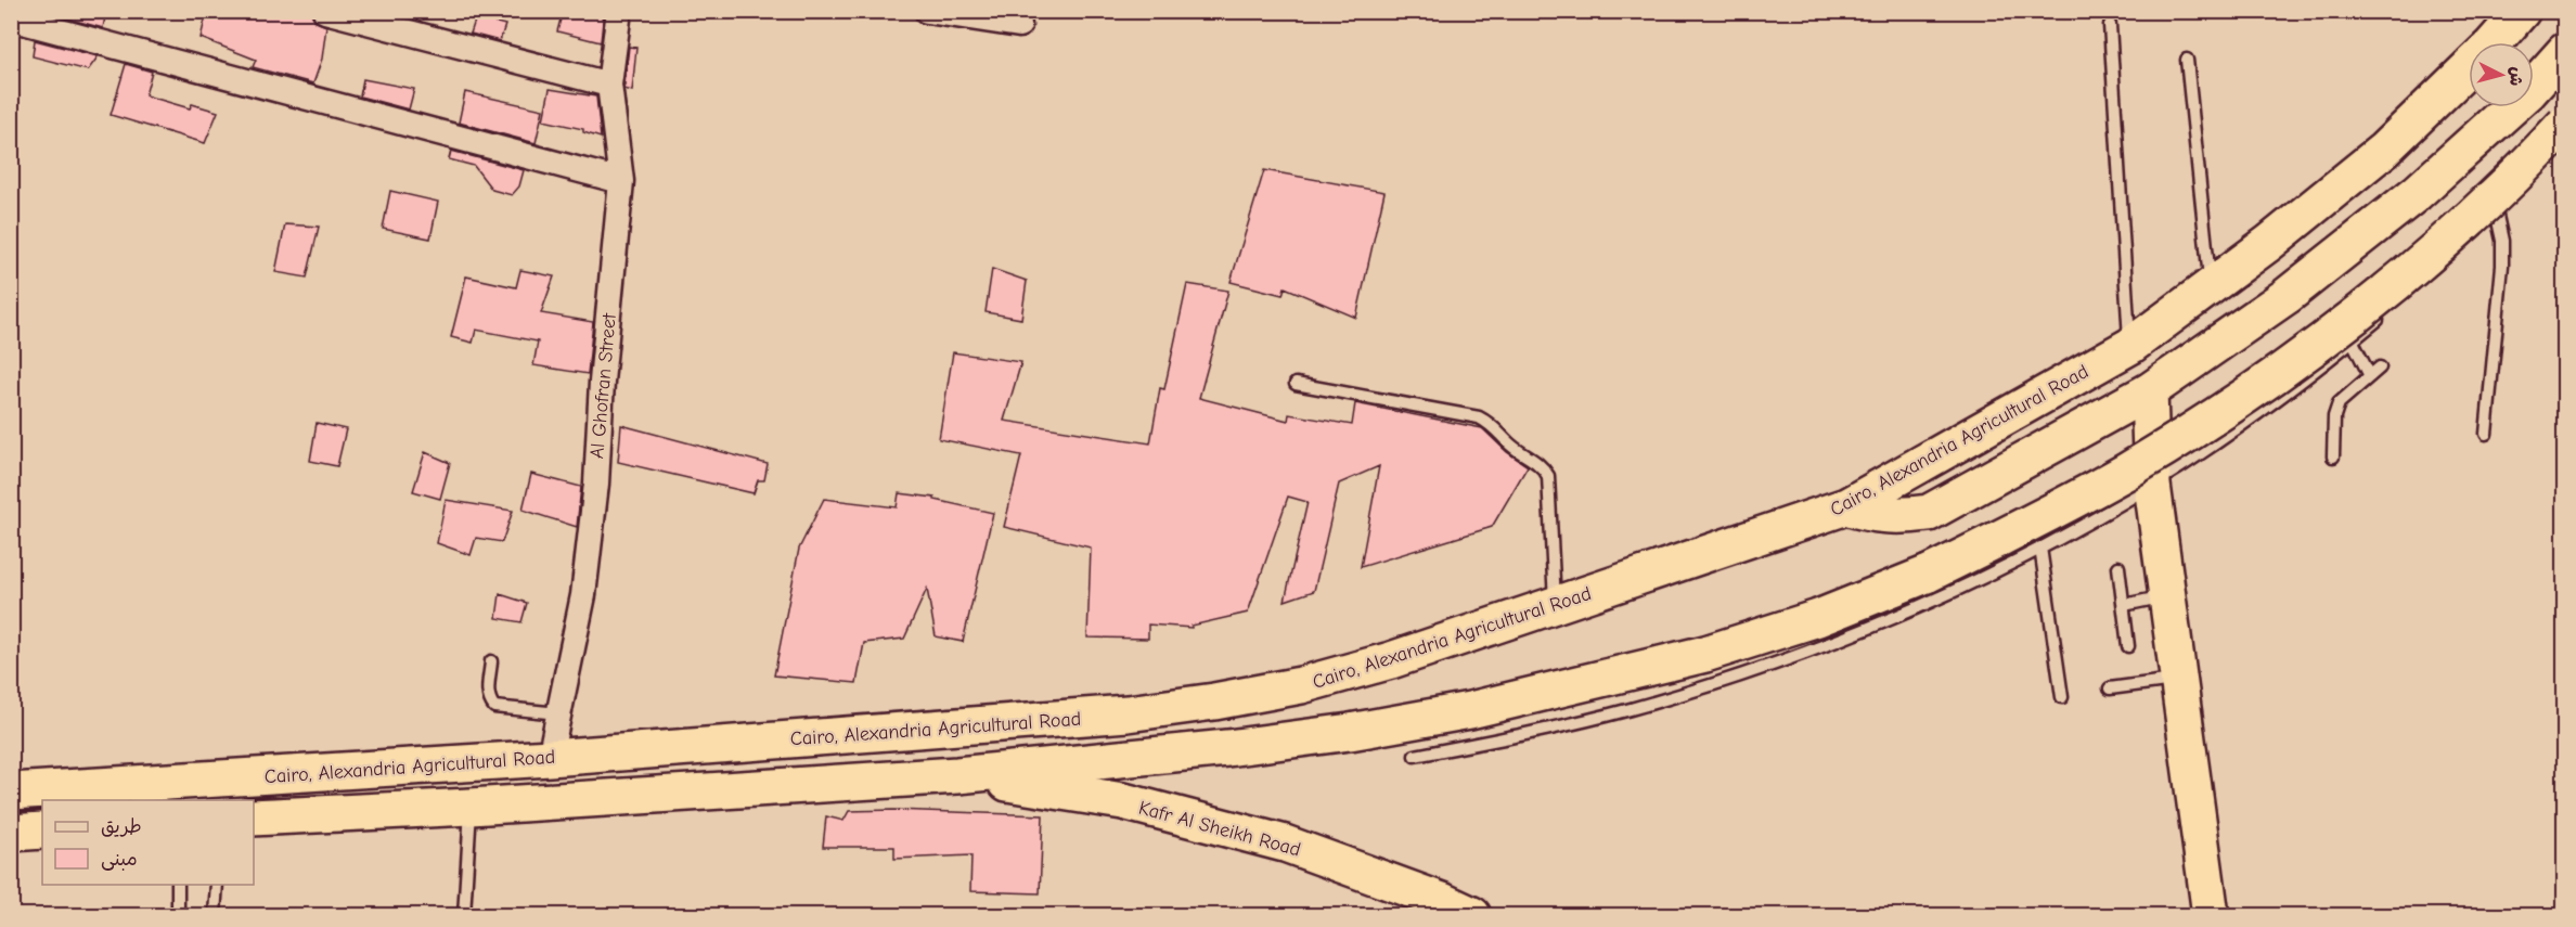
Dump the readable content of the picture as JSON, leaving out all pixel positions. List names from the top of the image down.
{
  "streets": {
    "highway": ["Cairo, Alexandria Agricultural Road", "Kafr Al Sheikh Road"],
    "street": ["Al Ghofran Street"]
  },
  "crossings": [
    ["Al Ghofran Street", "Cairo, Alexandria Agricultural Road"],
    ["Cairo, Alexandria Agricultural Road", "Kafr Al Sheikh Road"]
  ],
  "legend": ["طريق", "مبنى"],
  "north": "right"
}
